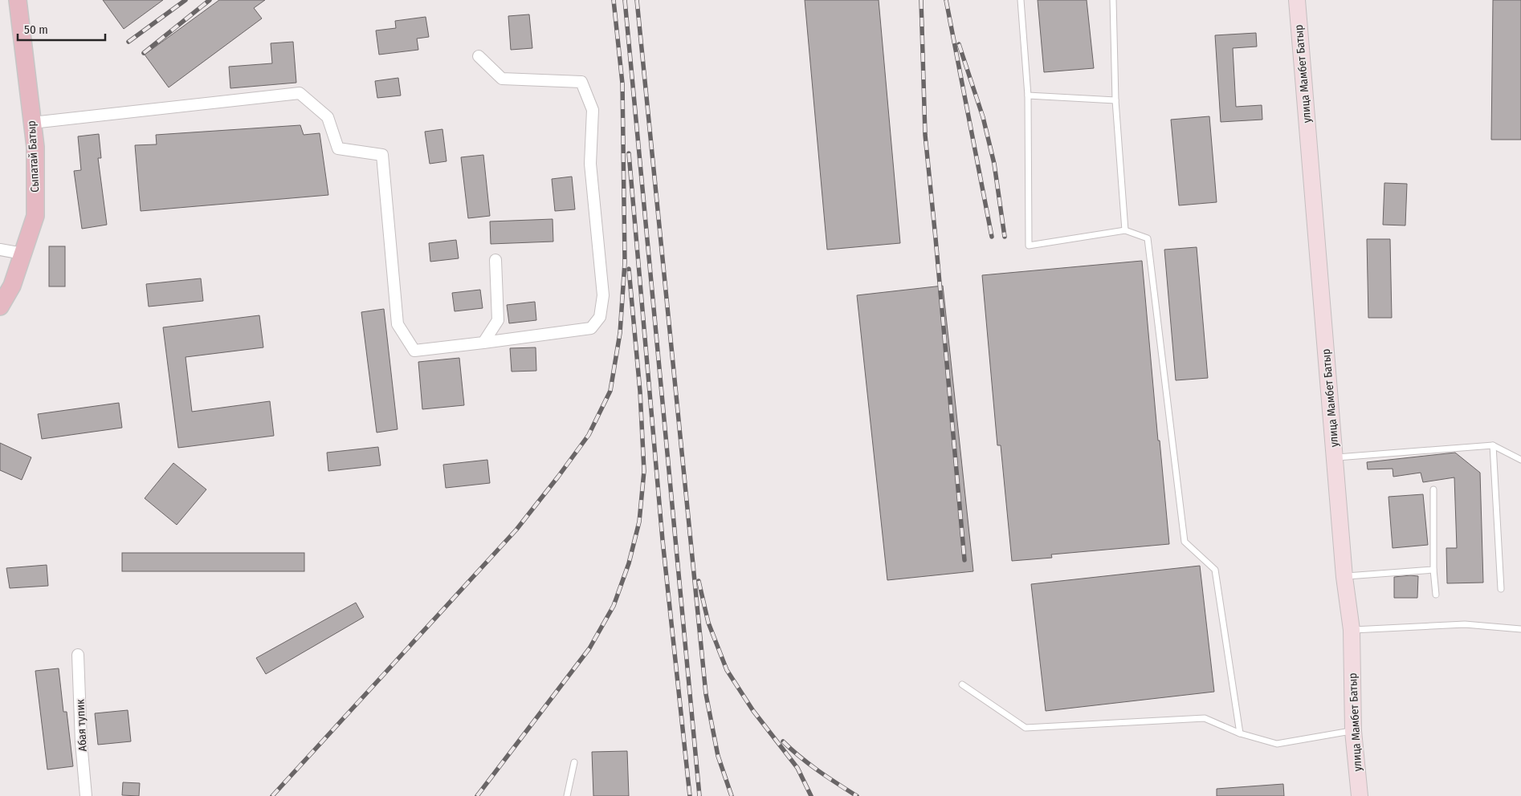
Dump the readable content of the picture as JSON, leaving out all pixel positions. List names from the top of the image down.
{
  "streets": {
    "main road": ["улица Мамбет Батыр", "Сыпатай Батыр"],
    "street": ["Абая тупик"]
  },
  "scale_bar": "50 m"
}
